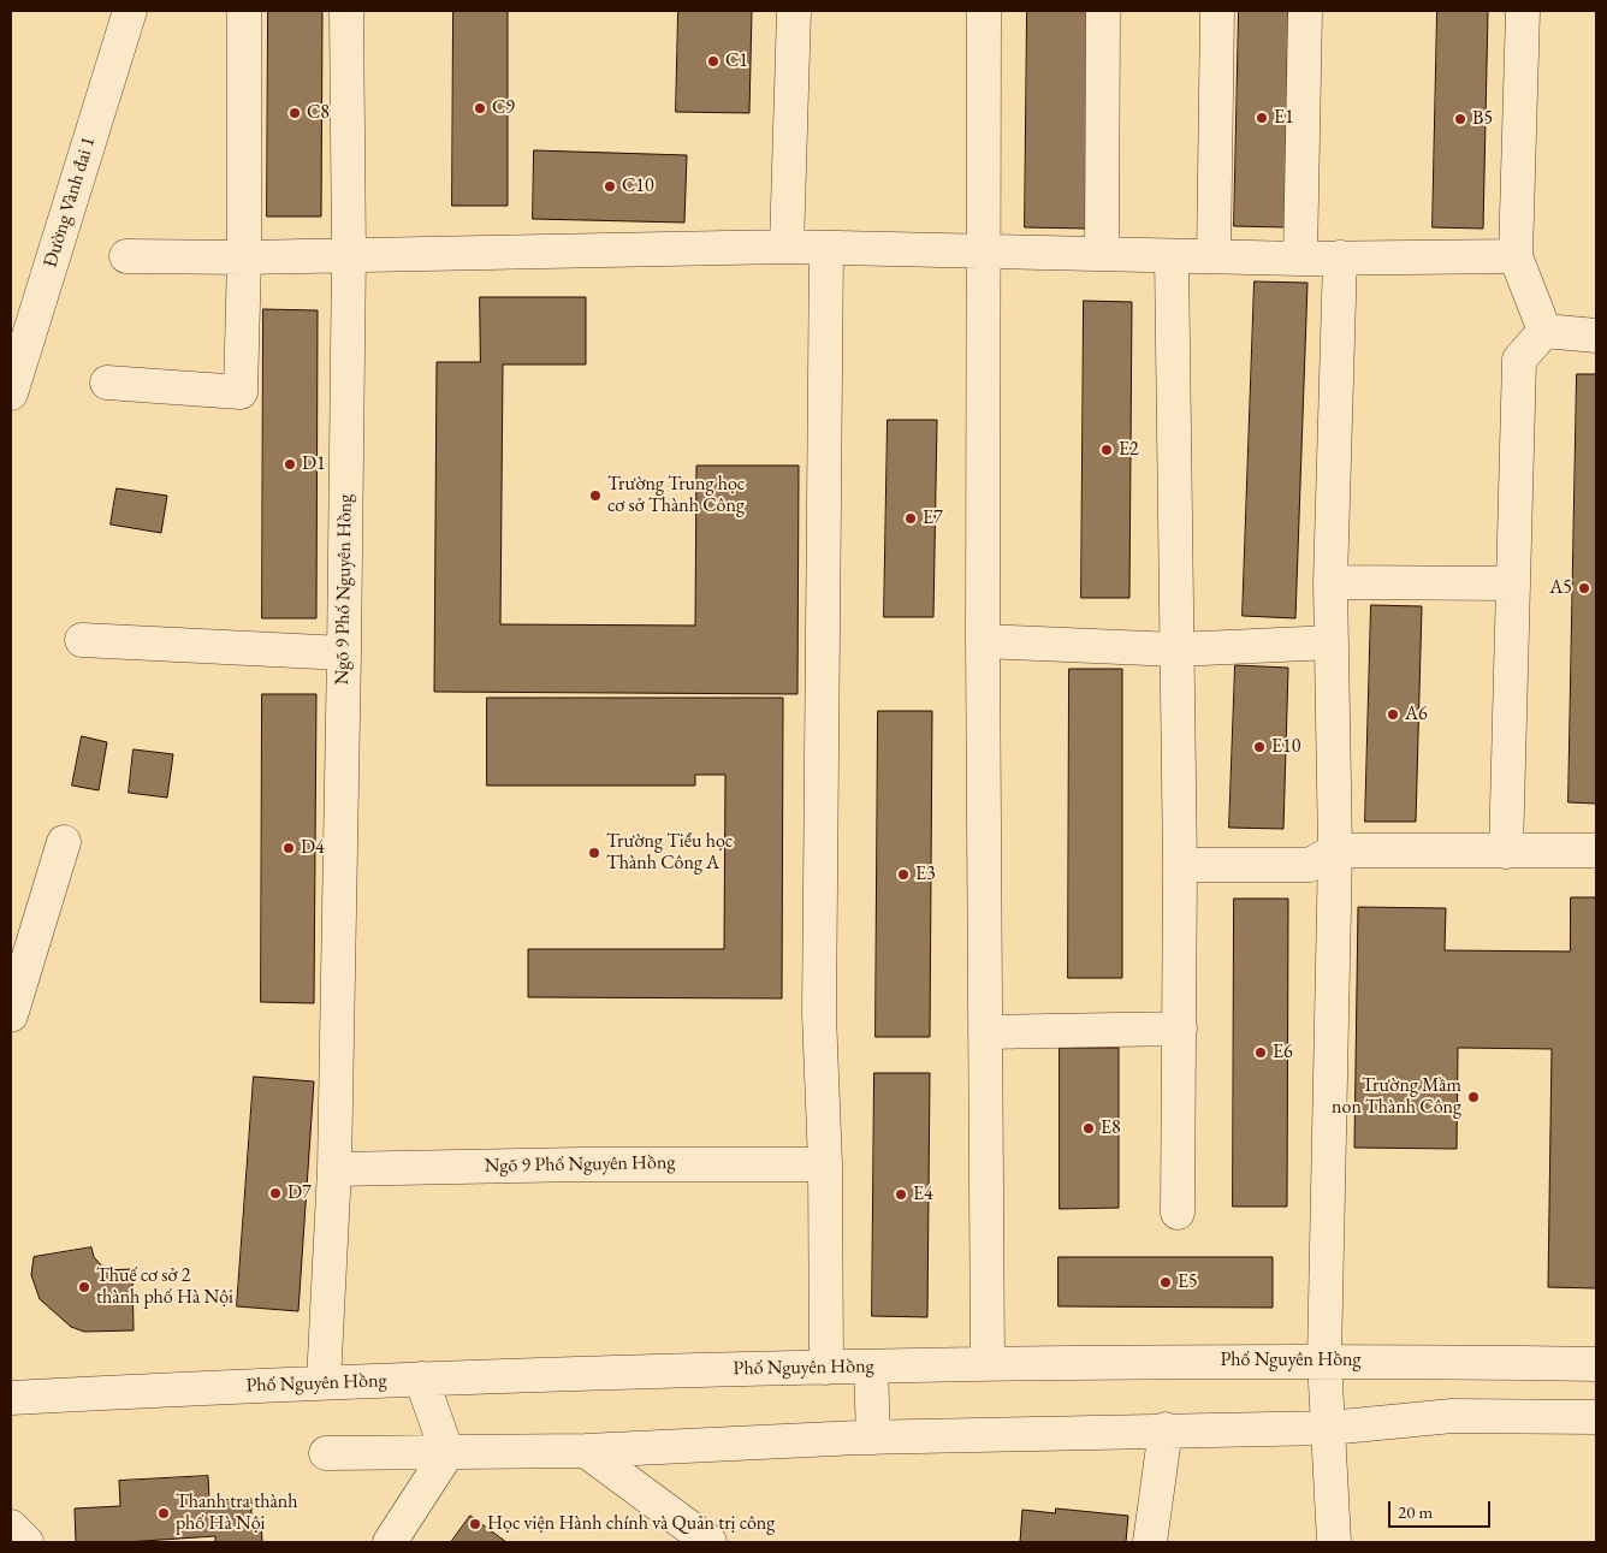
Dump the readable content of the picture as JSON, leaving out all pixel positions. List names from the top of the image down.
{
  "streets": {
    "street": ["Đường Vành đai 1", "Ngõ 9 Phố Nguyên Hồng", "Phố Nguyên Hồng"]
  },
  "crossings": [
    ["Ngõ 9 Phố Nguyên Hồng", "Phố Nguyên Hồng"]
  ],
  "places": [
    "C1",
    "C9",
    "C8",
    "E1",
    "B5",
    "C10",
    "E2",
    "D1",
    "Trường Trung học cơ sở Thành Công",
    "E7",
    "A5",
    "A6",
    "E10",
    "D4",
    "Trường Tiểu học Thành Công A",
    "E3",
    "E6",
    "Trường Mầm non Thành Công",
    "E8",
    "D7",
    "E4",
    "E5",
    "Thuế cơ sở 2 thành phố Hà Nội",
    "Thanh tra thành phố Hà Nội",
    "Học viện Hành chính và Quản trị công"
  ],
  "scale_bar": "20 m"
}
